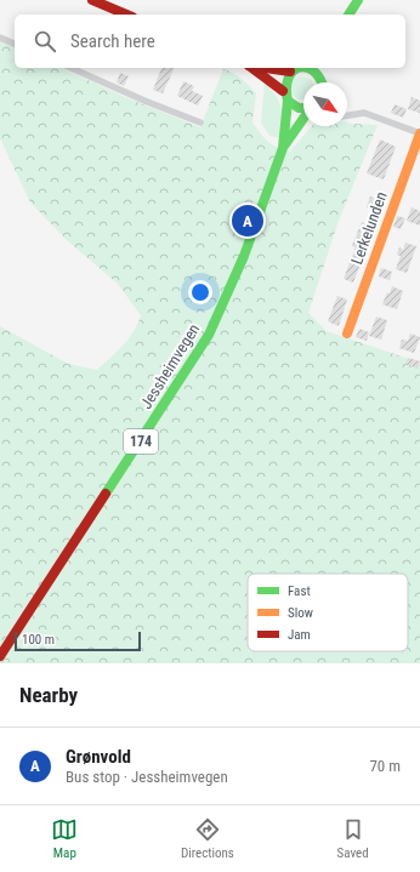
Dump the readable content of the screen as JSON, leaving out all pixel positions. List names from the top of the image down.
{
  "streets": {
    "main road": ["Lerkelunden", "Jessheimvegen", "174"]
  },
  "crossings": [
    ["Jessheimvegen", "174"]
  ],
  "legend": ["Fast", "Slow", "Jam"],
  "scale_bar": "100 m",
  "north": "bottom right",
  "page": {
    "search": "Search here",
    "pins": "A",
    "scale": "100 m",
    "heading": "Nearby",
    "list": [
      {
        "mark": "A",
        "name": "Grønvold",
        "note": "Bus stop · Jessheimvegen",
        "value": "70 m"
      }
    ],
    "nav": ["Map", "Directions", "Saved"]
  }
}
